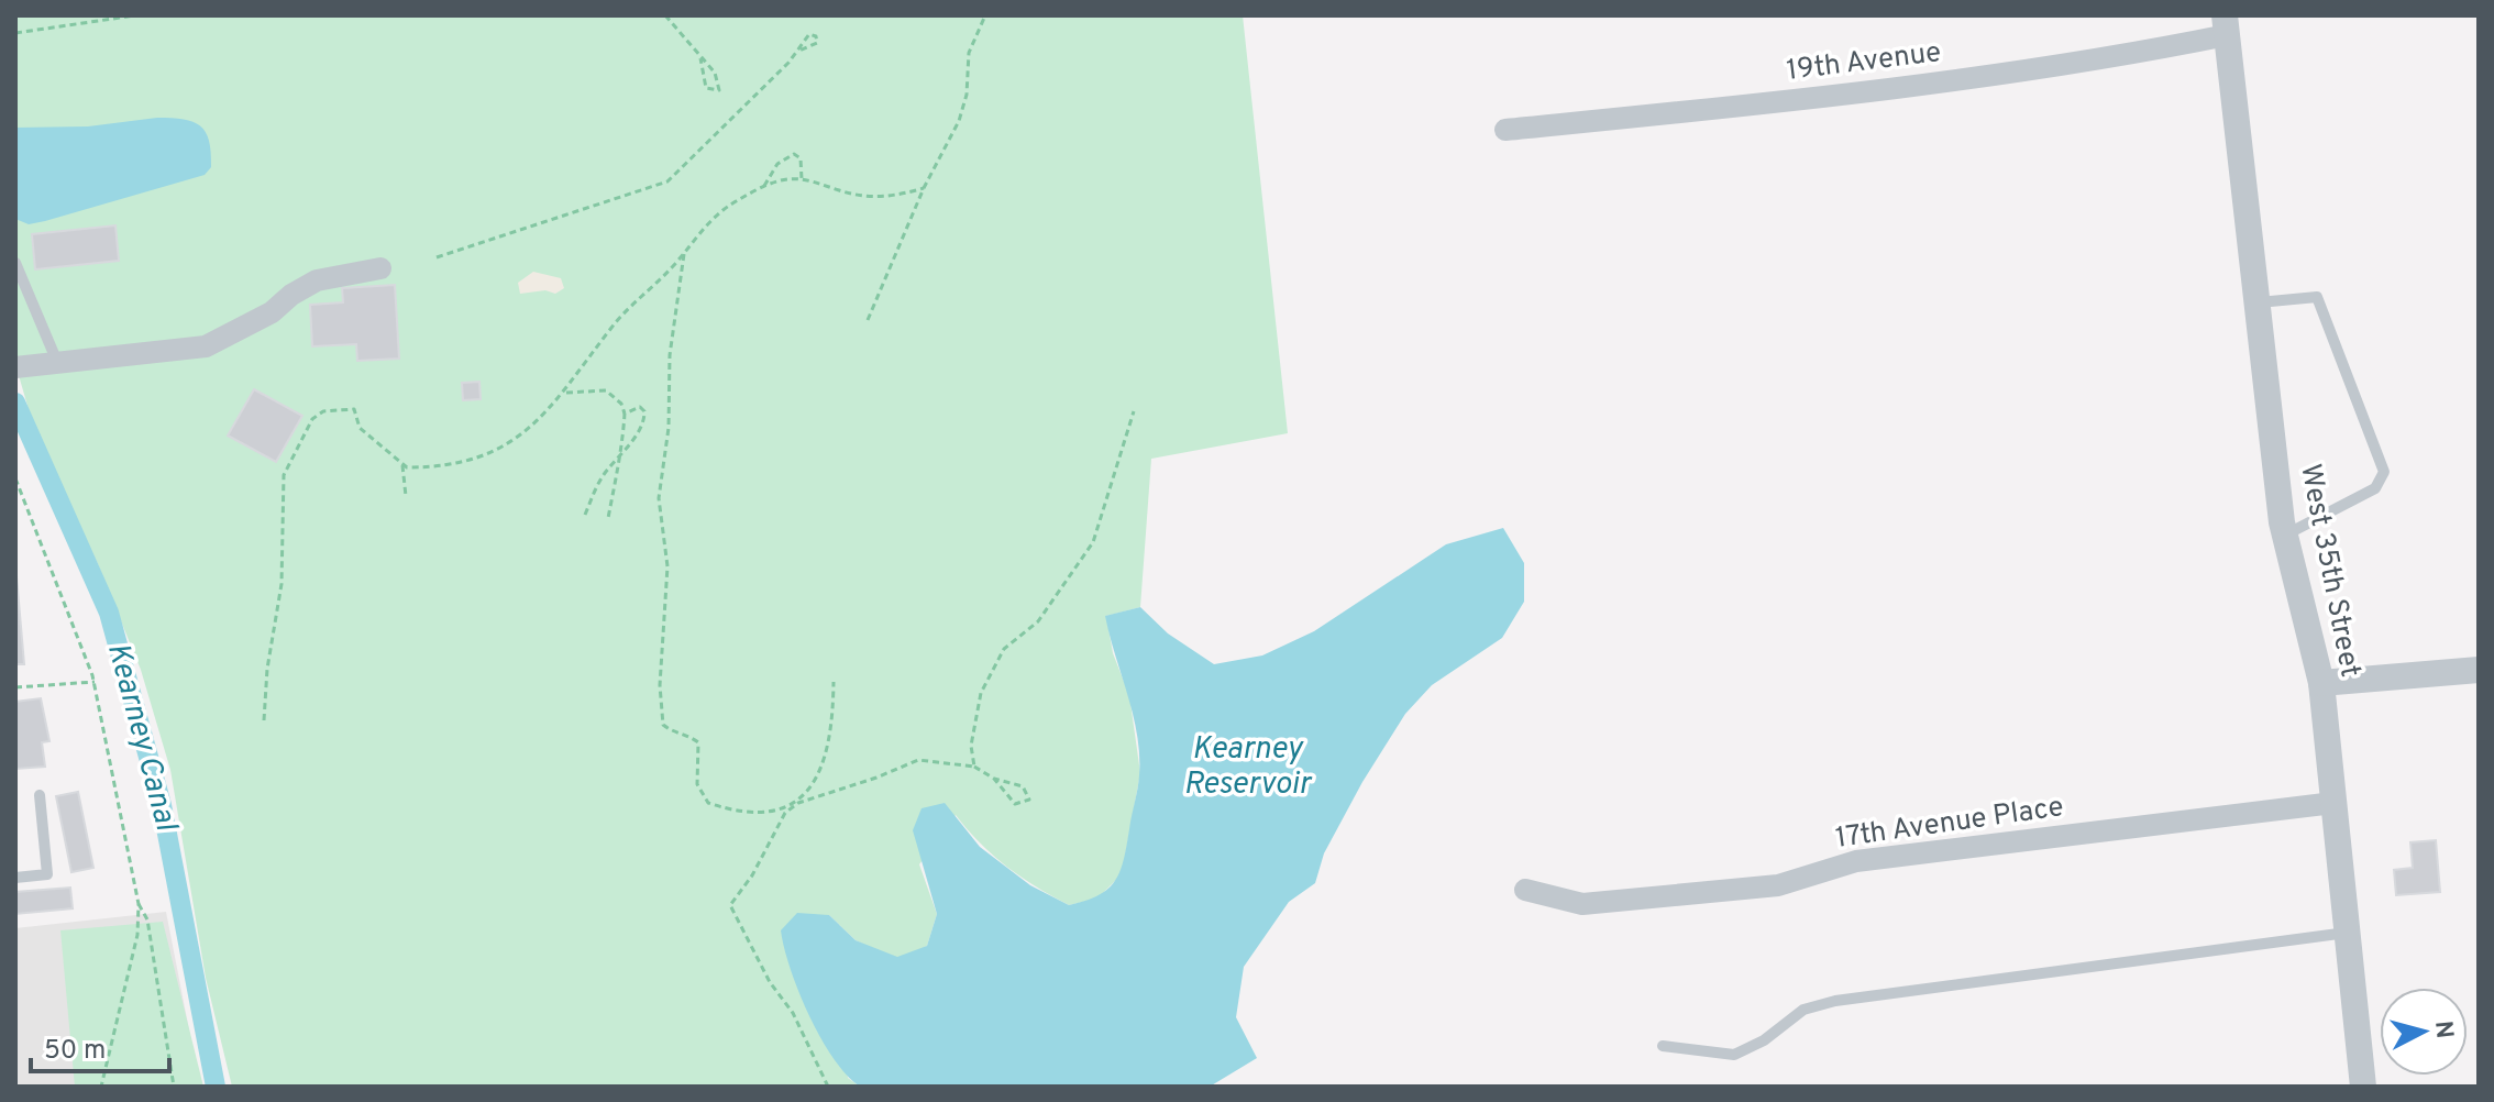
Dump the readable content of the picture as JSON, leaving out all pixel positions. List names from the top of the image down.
{
  "streets": {
    "street": ["19th Avenue", "West 35th Street", "17th Avenue Place"]
  },
  "crossings": [
    ["19th Avenue", "West 35th Street"],
    ["West 35th Street", "17th Avenue Place"]
  ],
  "water": ["Kearney Canal", "Kearney Reservoir"],
  "scale_bar": "50 m",
  "north": "right"
}
